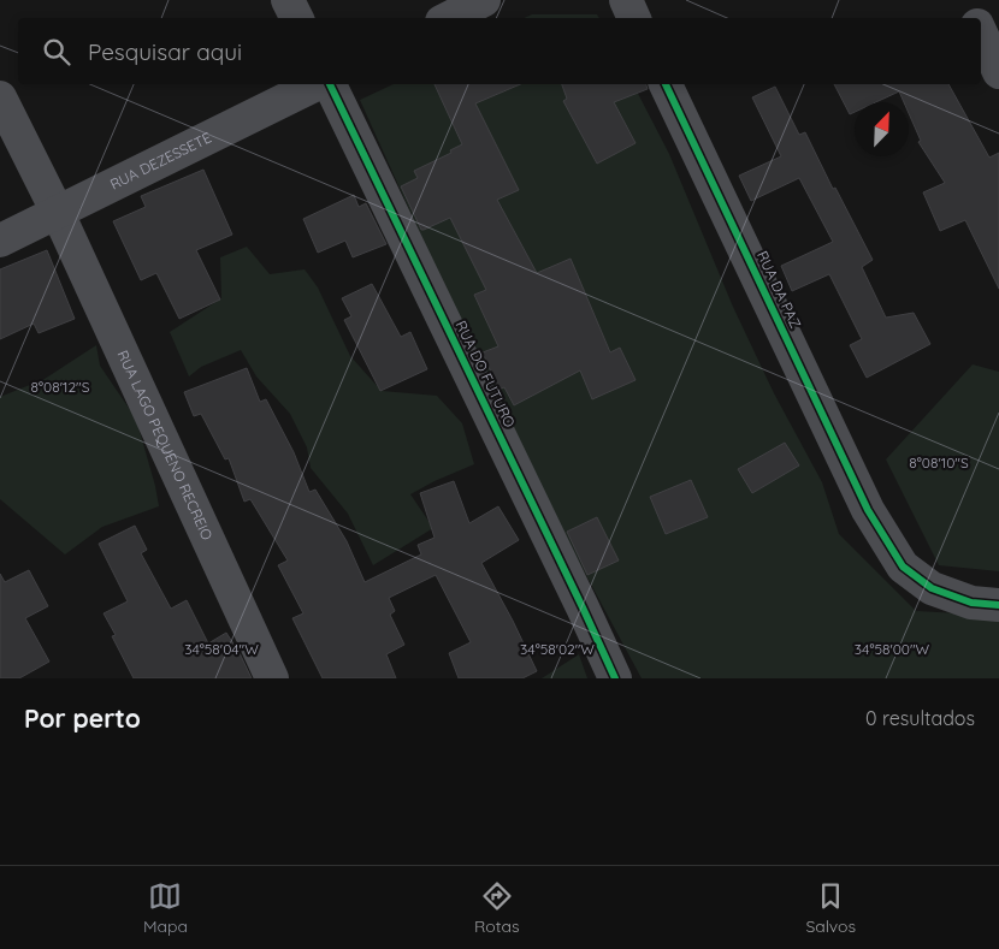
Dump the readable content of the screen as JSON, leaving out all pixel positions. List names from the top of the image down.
{
  "streets": {
    "street": [
      "RUA DEZESSETE",
      "RUA DA PAZ",
      "RUA DO FUTURO",
      "RUA LAGO PEQUENO RECREIO"
    ]
  },
  "crossings": [
    ["RUA DEZESSETE", "RUA LAGO PEQUENO RECREIO"]
  ],
  "north": "top right",
  "page": {
    "search": "Pesquisar aqui",
    "heading": ["Por perto", "0 resultados"],
    "nav": ["Mapa", "Rotas", "Salvos"]
  },
  "coordinates": [
    "8°08'12\"S",
    "8°08'10\"S",
    "34°58'04\"W",
    "34°58'02\"W",
    "34°58'00\"W"
  ]
}
